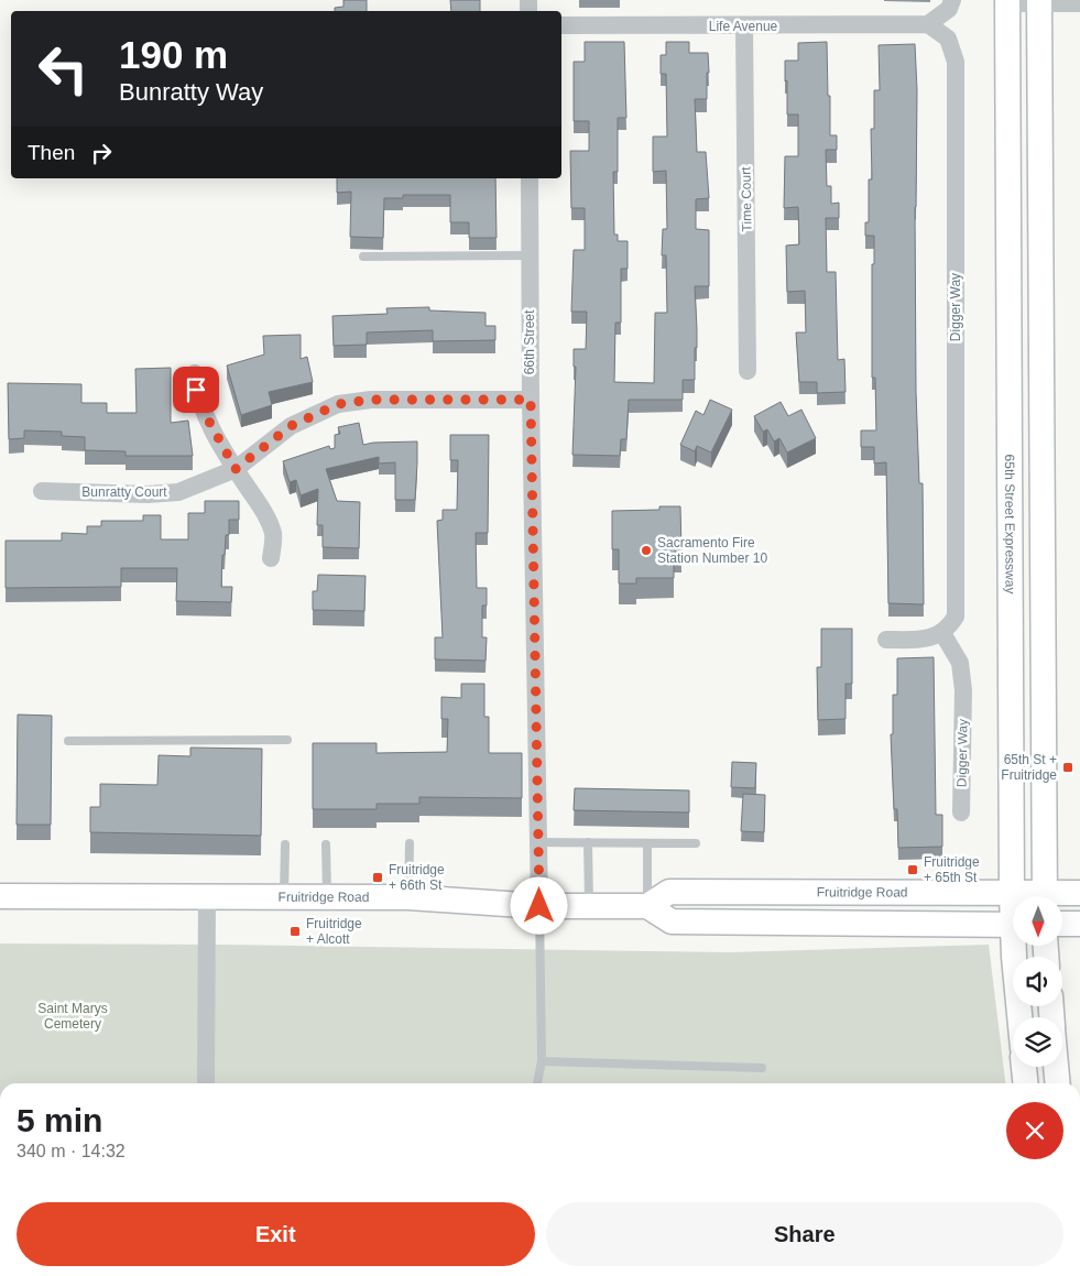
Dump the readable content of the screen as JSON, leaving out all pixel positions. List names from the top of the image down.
{
  "streets": {
    "main road": ["65th Street Expressway", "Fruitridge Road"],
    "street": [
      "Life Avenue",
      "Time Court",
      "Digger Way",
      "66th Street",
      "Bunratty Court"
    ]
  },
  "crossings": [
    ["Life Avenue", "Time Court"],
    ["Life Avenue", "Digger Way"],
    ["66th Street", "Bunratty Court"],
    ["66th Street", "Fruitridge Road"],
    ["65th Street Expressway", "Fruitridge Road"]
  ],
  "parks": ["Saint Marys Cemetery"],
  "places": {
    "other": ["Sacramento Fire Station Number 10"],
    "transit": [
      "65th St + Fruitridge",
      "Fruitridge + 65th St",
      "Fruitridge + 66th St",
      "Fruitridge + Alcott"
    ]
  },
  "north": "bottom",
  "page": {
    "turn": ["190 m", "Bunratty Way"],
    "then": "Then",
    "heading": ["5 min", "340 m · 14:32"],
    "buttons": ["Exit", "Share"]
  }
}
